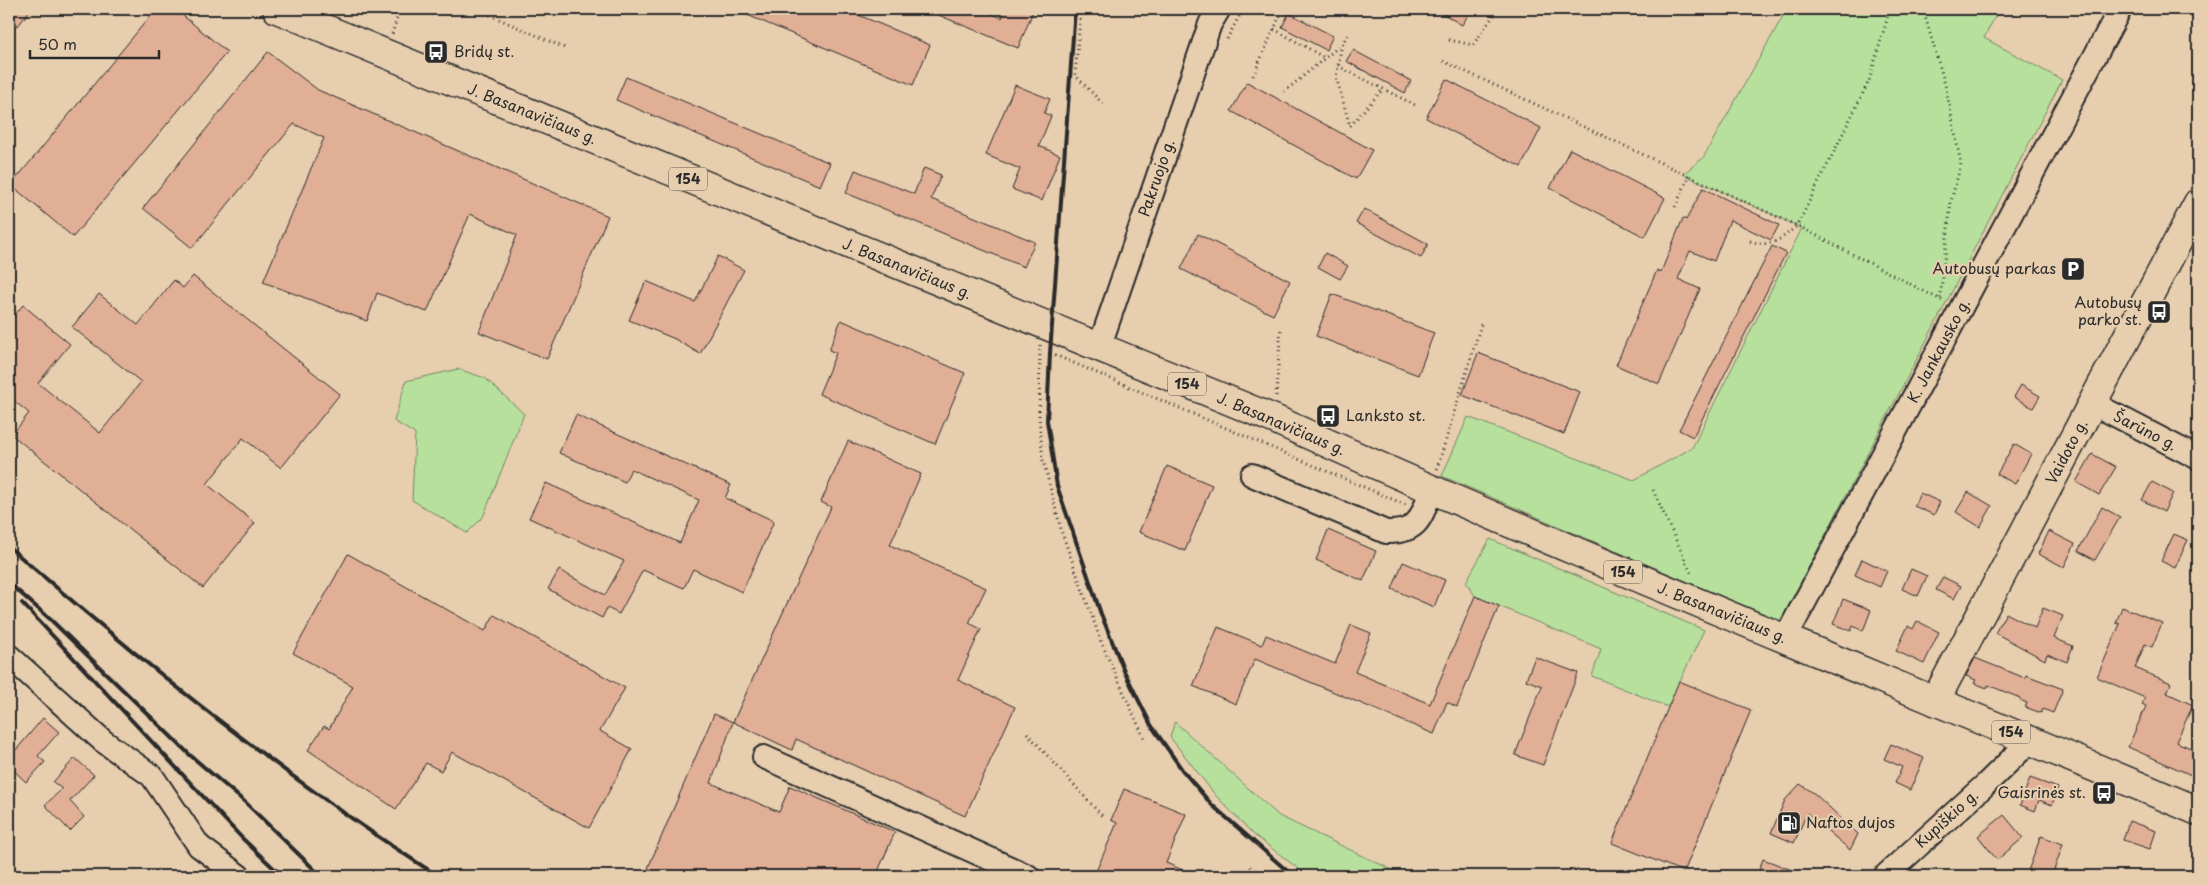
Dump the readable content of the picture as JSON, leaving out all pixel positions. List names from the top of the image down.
{
  "streets": {
    "main road": ["J. Basanavičiaus g.", "154", "Vaidoto g."],
    "street": [
      "Pakruojo g.",
      "K. Jankausko g.",
      "Šarūno g.",
      "Kupiškio g."
    ]
  },
  "crossings": [
    ["J. Basanavičiaus g.", "Pakruojo g."],
    ["J. Basanavičiaus g.", "K. Jankausko g."],
    ["J. Basanavičiaus g.", "Vaidoto g."],
    ["J. Basanavičiaus g.", "Kupiškio g."],
    ["Šarūno g.", "Vaidoto g."]
  ],
  "places": {
    "bus stop": [
      "Bridų st.",
      "Autobusų parko st.",
      "Lanksto st.",
      "Gaisrinės st."
    ],
    "parking": ["Autobusų parkas"],
    "fuel station": ["Naftos dujos"]
  },
  "scale_bar": "50 m"
}
